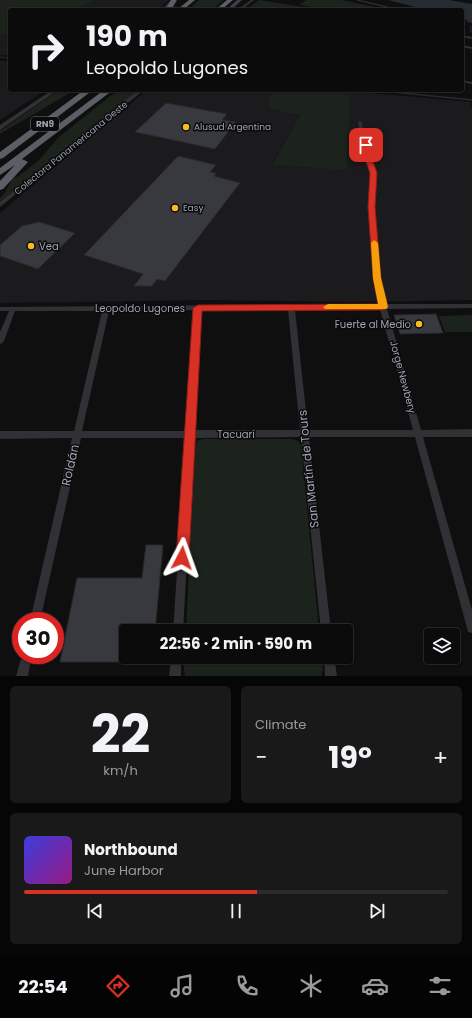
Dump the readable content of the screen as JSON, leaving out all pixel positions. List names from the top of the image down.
{
  "streets": {
    "highway": ["RN9"],
    "street": [
      "Colectora Panamericana Oeste",
      "Leopoldo Lugones",
      "Jorge Newbery",
      "Tacuarí",
      "Roldán",
      "San Martín de Tours"
    ]
  },
  "crossings": [
    ["Leopoldo Lugones", "Jorge Newbery"],
    ["Leopoldo Lugones", "Roldán"],
    ["Leopoldo Lugones", "San Martín de Tours"],
    ["Jorge Newbery", "Tacuarí"],
    ["Tacuarí", "Roldán"],
    ["Tacuarí", "San Martín de Tours"]
  ],
  "places": [
    "Alusud Argentina",
    "Easy",
    "Vea",
    "Fuerte al Medio"
  ],
  "page": {
    "turn": ["190 m", "Leopoldo Lugones"],
    "limit": "30",
    "trip": "22:56 · 2 min · 590 m",
    "tile": [
      ["22", "km/h"],
      "Climate"
    ],
    "heat": ["−", "19°", "+"],
    "song": ["Northbound", "June Harbor"],
    "tabs": "22:54"
  }
}
